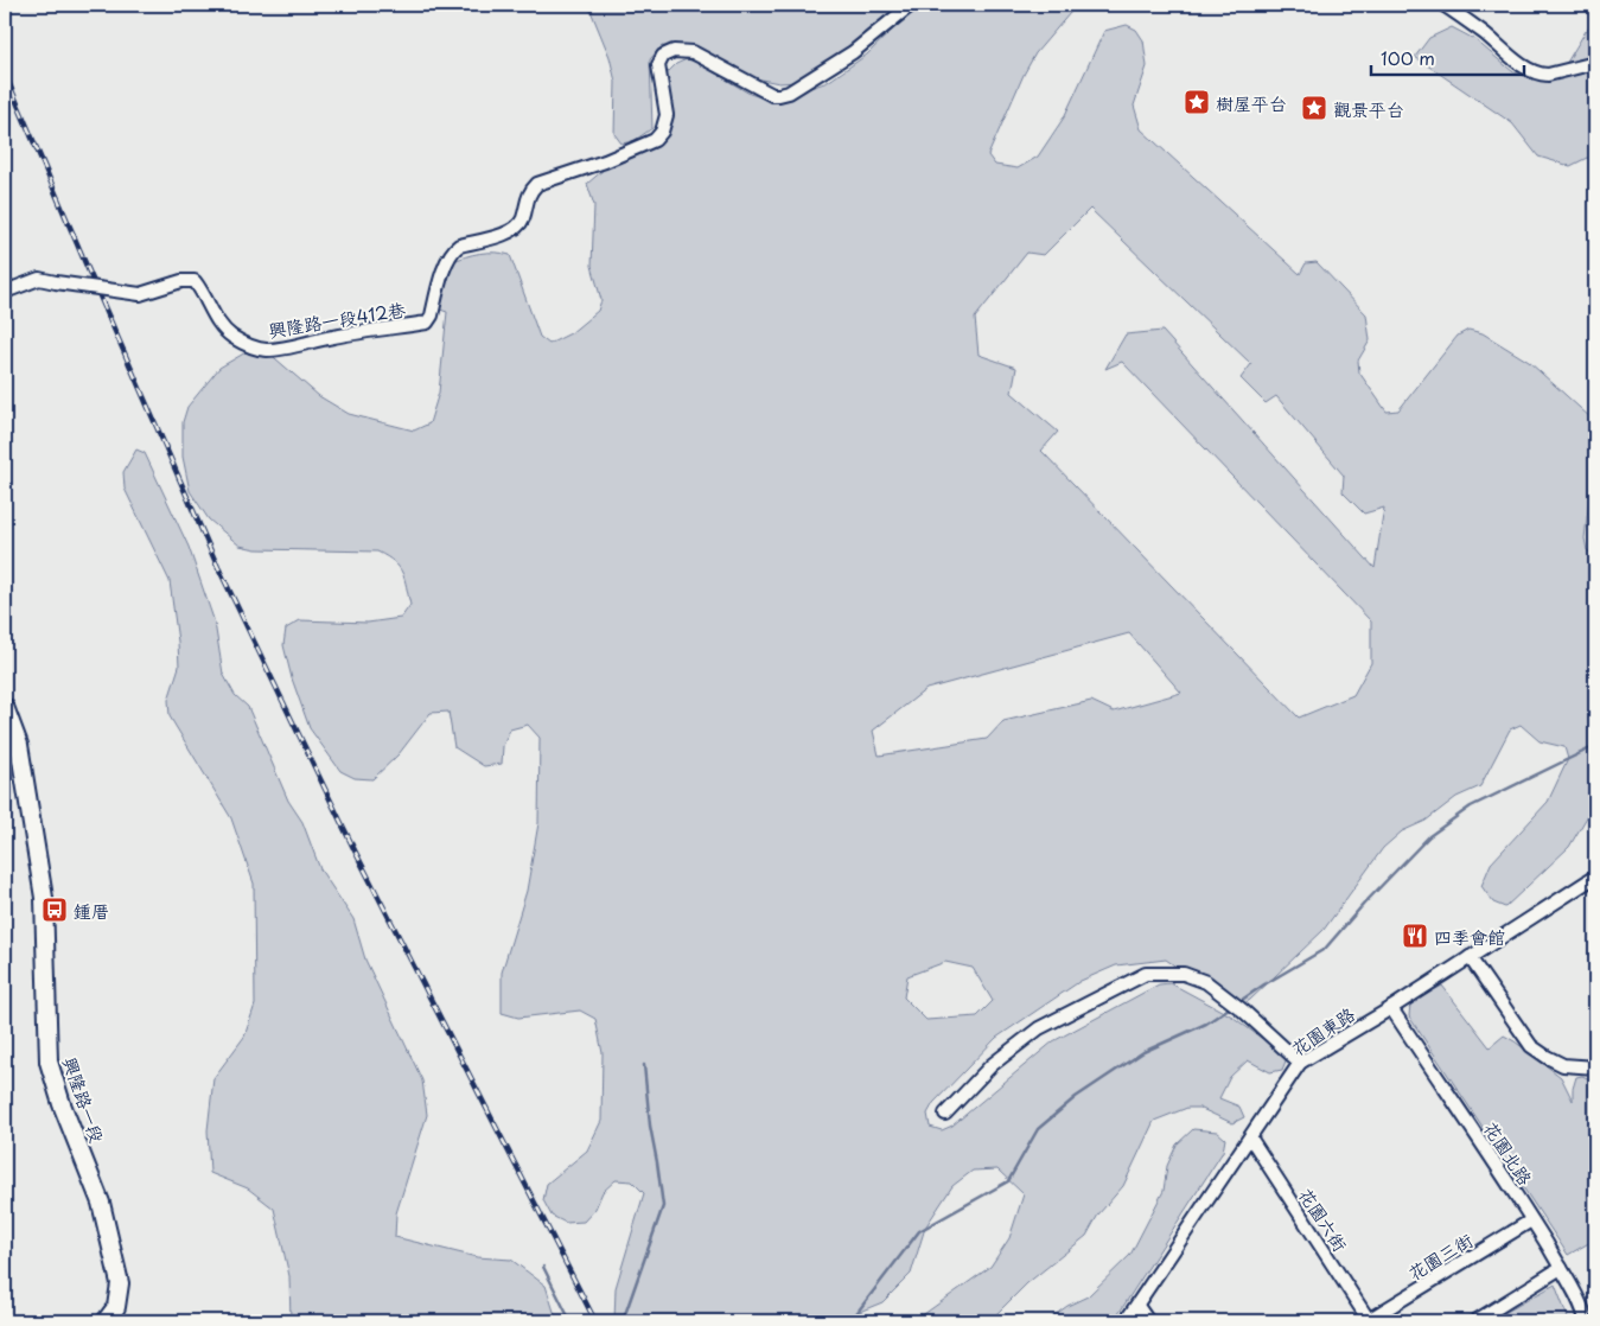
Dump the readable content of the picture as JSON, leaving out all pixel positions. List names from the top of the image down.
{
  "streets": {
    "street": [
      "興隆路一段412巷",
      "花園東路",
      "興隆路一段",
      "花園北路",
      "花園六街",
      "花園三街"
    ]
  },
  "crossings": [
    ["花園東路", "花園北路"],
    ["花園東路", "花園六街"],
    ["花園北路", "花園三街"],
    ["花園六街", "花園三街"]
  ],
  "places": {
    "place": ["樹屋平台", "觀景平台"],
    "bus stop": ["鍾厝"],
    "restaurant": ["四季會館"]
  },
  "scale_bar": "100 m"
}
